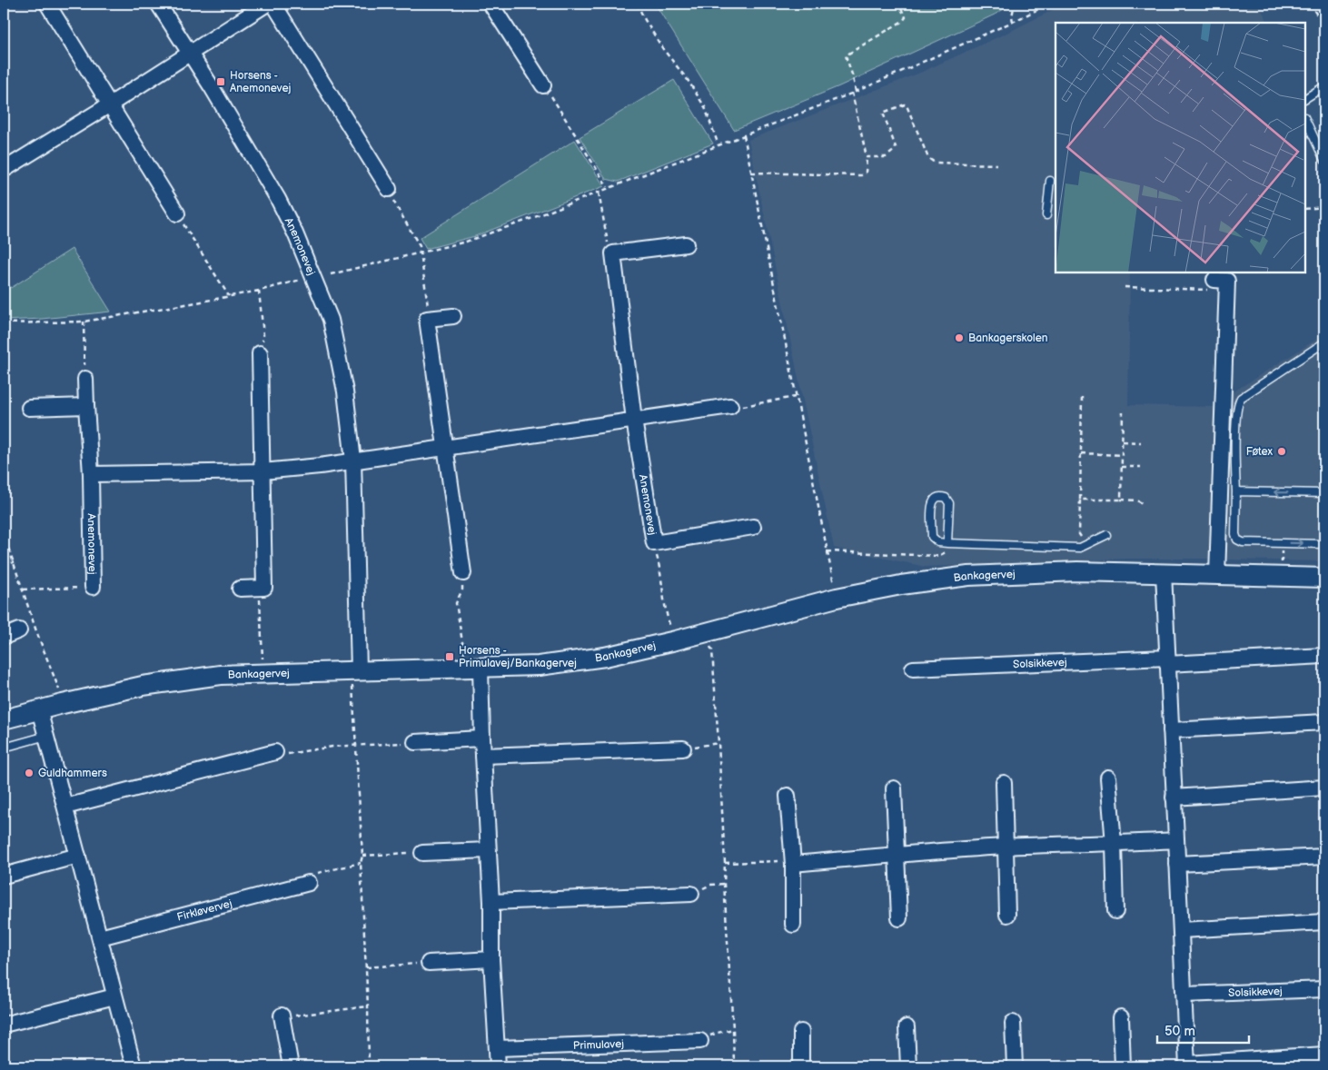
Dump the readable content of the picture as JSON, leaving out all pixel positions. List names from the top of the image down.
{
  "streets": {
    "street": [
      "Anemonevej",
      "Bankagervej",
      "Solsikkevej",
      "Firkløvervej",
      "Primulavej"
    ]
  },
  "crossings": [
    ["Anemonevej", "Bankagervej"]
  ],
  "places": {
    "transit": ["Horsens - Anemonevej", "Horsens - Primulavej/Bankagervej"],
    "other": ["Bankagerskolen", "Føtex", "Guldhammers"]
  },
  "scale_bar": "50 m"
}
